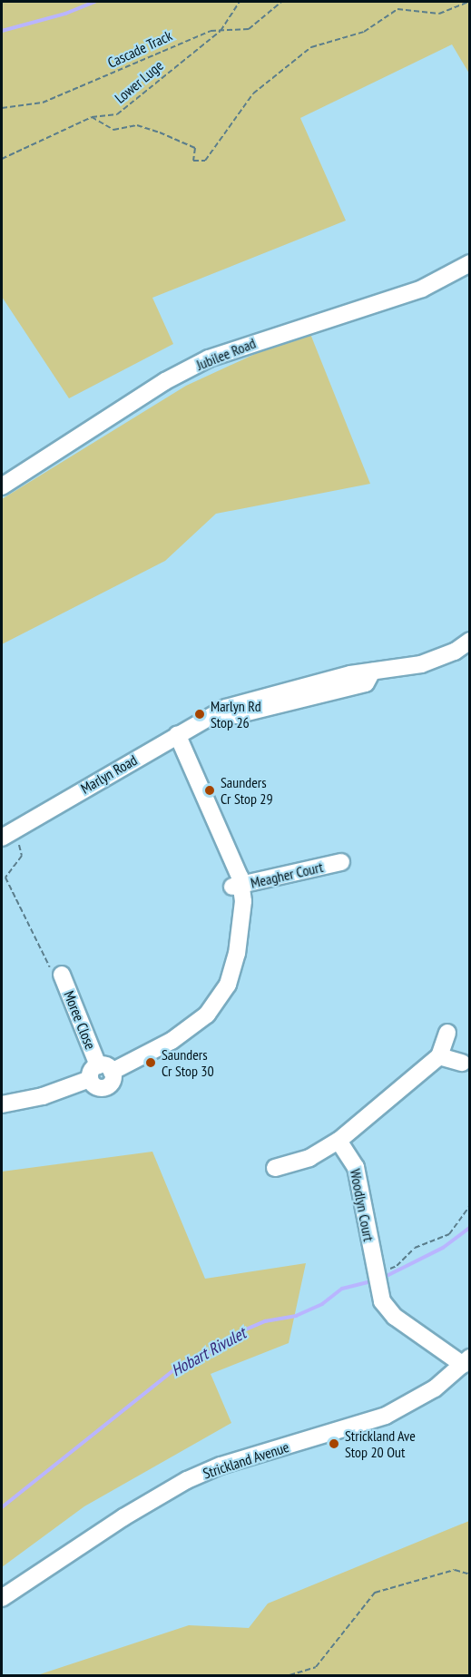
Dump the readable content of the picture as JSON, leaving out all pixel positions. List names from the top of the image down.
{
  "streets": {
    "street": [
      "Jubilee Road",
      "Marlyn Road",
      "Meagher Court",
      "Moree Close",
      "Woodlyn Court",
      "Strickland Avenue"
    ],
    "path": ["Cascade Track", "Lower Luge"]
  },
  "crossings": [
    ["Cascade Track", "Lower Luge"],
    ["Woodlyn Court", "Strickland Avenue"]
  ],
  "water": ["Hobart Rivulet"],
  "places": [
    "Marlyn Rd Stop 26",
    "Saunders Cr Stop 29",
    "Saunders Cr Stop 30",
    "Strickland Ave Stop 20 Out"
  ]
}
